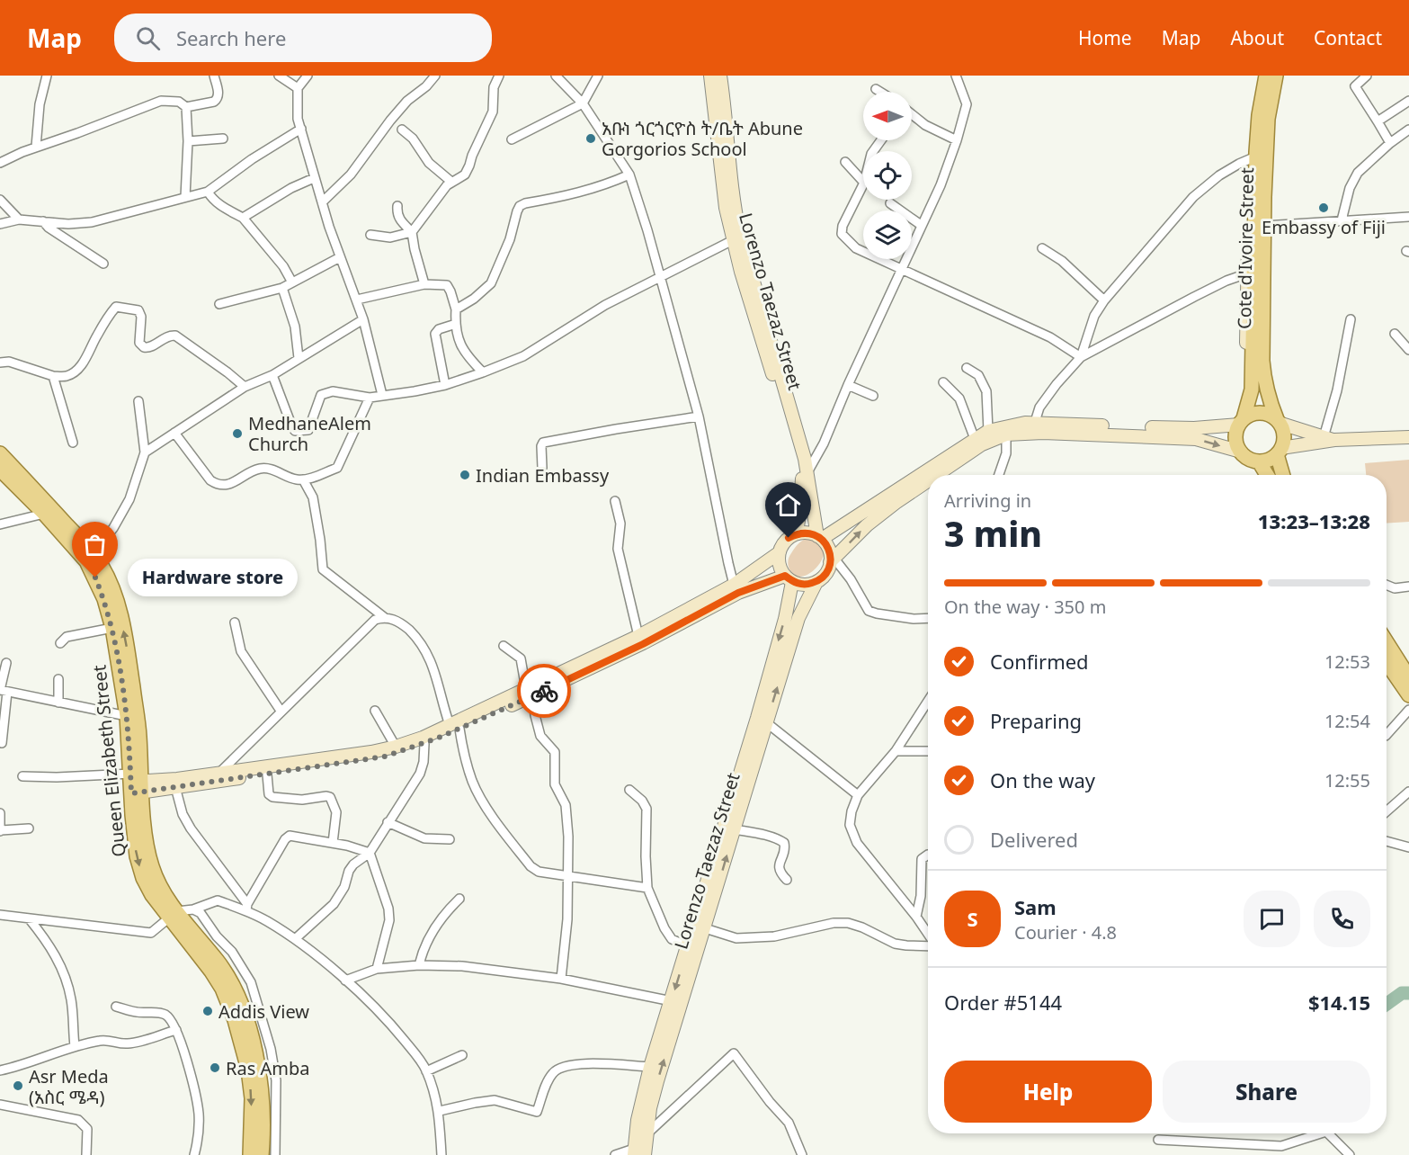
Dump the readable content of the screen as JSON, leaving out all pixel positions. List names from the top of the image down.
{
  "streets": {
    "main road": ["Cote d'Ivoire Street", "Lorenzo Taezaz Street", "Queen Elizabeth Street"]
  },
  "places": [
    "አቡነ ጎርጎርዮስ ት/ቤት Abune Gorgorios School",
    "Embassy of Fiji",
    "MedhaneAlem Church",
    "Indian Embassy",
    "Hardware store",
    "Addis View",
    "Ras Amba",
    "Asr Meda (አስር ሜዳ)"
  ],
  "north": "left",
  "page": {
    "header": "Map",
    "search": "Search here",
    "nav": [
      "Home",
      "Map",
      "About",
      "Contact"
    ],
    "heading": ["3 min", "Arriving in", "13:23–13:28"],
    "panel": [
      "Sam",
      "Courier · 4.8",
      "Order #5144",
      "$14.15"
    ],
    "bubble": "Hardware store",
    "bar": "On the way · 350 m",
    "list": [
      ["Confirmed", "12:53"],
      ["Preparing", "12:54"],
      ["On the way", "12:55"],
      "Delivered"
    ],
    "round": "S",
    "buttons": ["Help", "Share"]
  }
}
